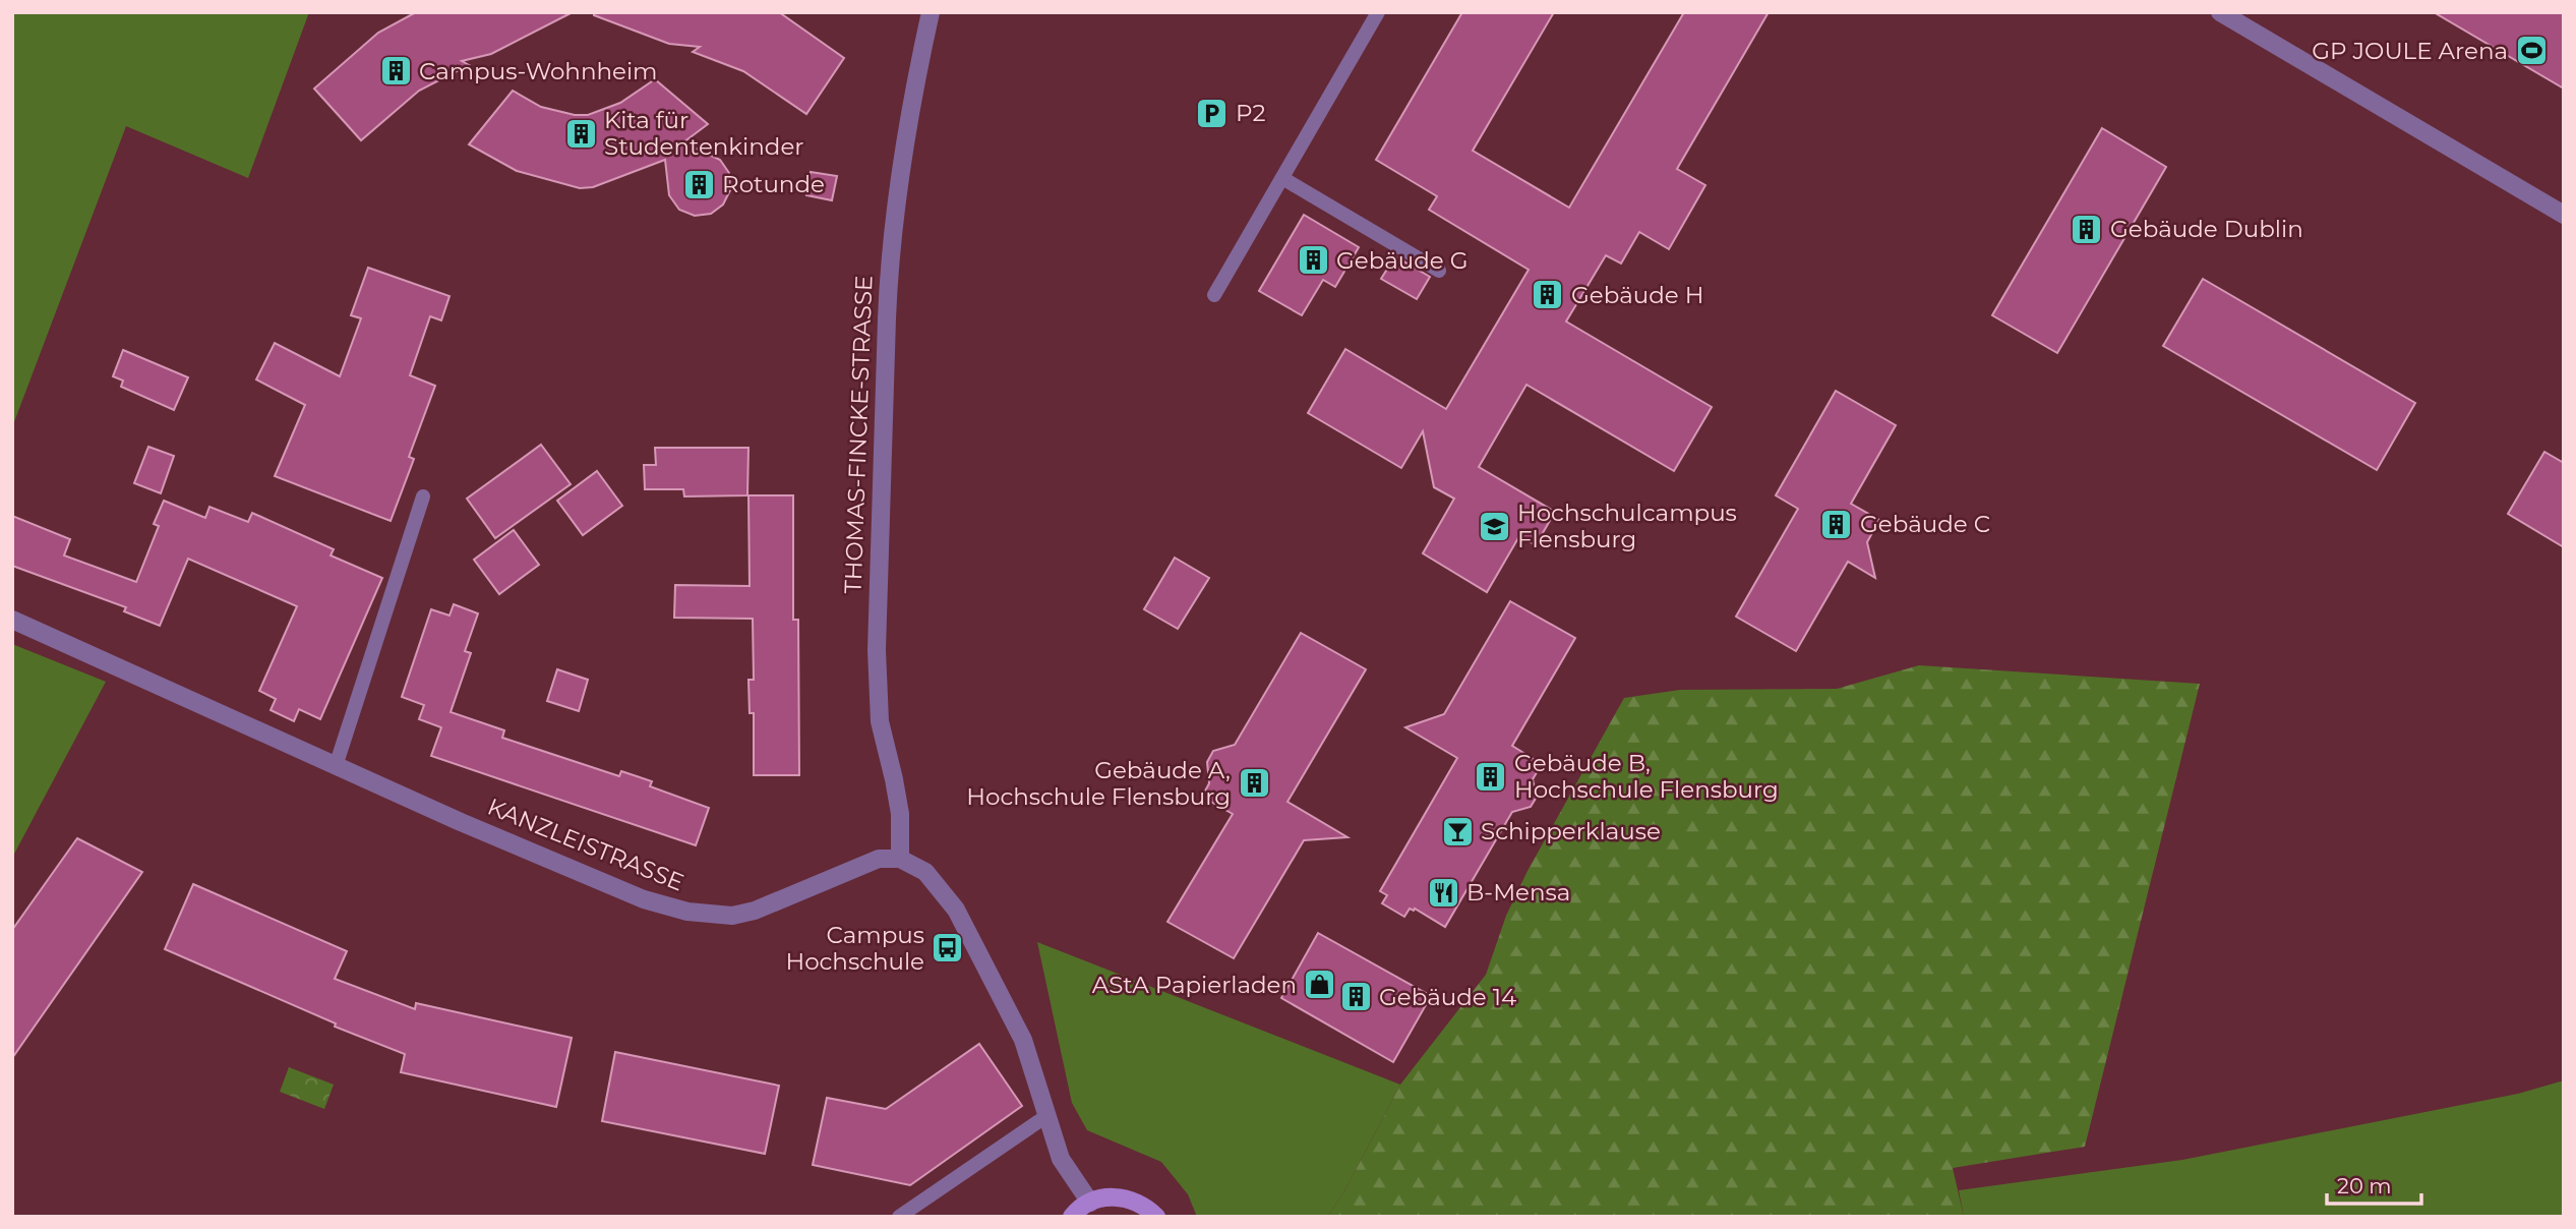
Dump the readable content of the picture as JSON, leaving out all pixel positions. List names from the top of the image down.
{
  "streets": {
    "street": ["THOMAS-FINCKE-STRASSE", "KANZLEISTRASSE"]
  },
  "crossings": [
    ["THOMAS-FINCKE-STRASSE", "KANZLEISTRASSE"]
  ],
  "places": {
    "sports": ["GP JOULE Arena"],
    "building": [
      "Campus-Wohnheim",
      "Kita für Studentenkinder",
      "Rotunde",
      "Gebäude Dublin",
      "Gebäude G",
      "Gebäude H",
      "Gebäude C",
      "Gebäude B, Hochschule Flensburg",
      "Gebäude A, Hochschule Flensburg",
      "Gebäude 14"
    ],
    "parking": ["P2"],
    "school or university": ["Hochschulcampus Flensburg"],
    "bar": ["Schipperklause"],
    "restaurant": ["B-Mensa"],
    "bus stop": ["Campus Hochschule"],
    "shop": ["AStA Papierladen"]
  },
  "scale_bar": "20 m"
}
